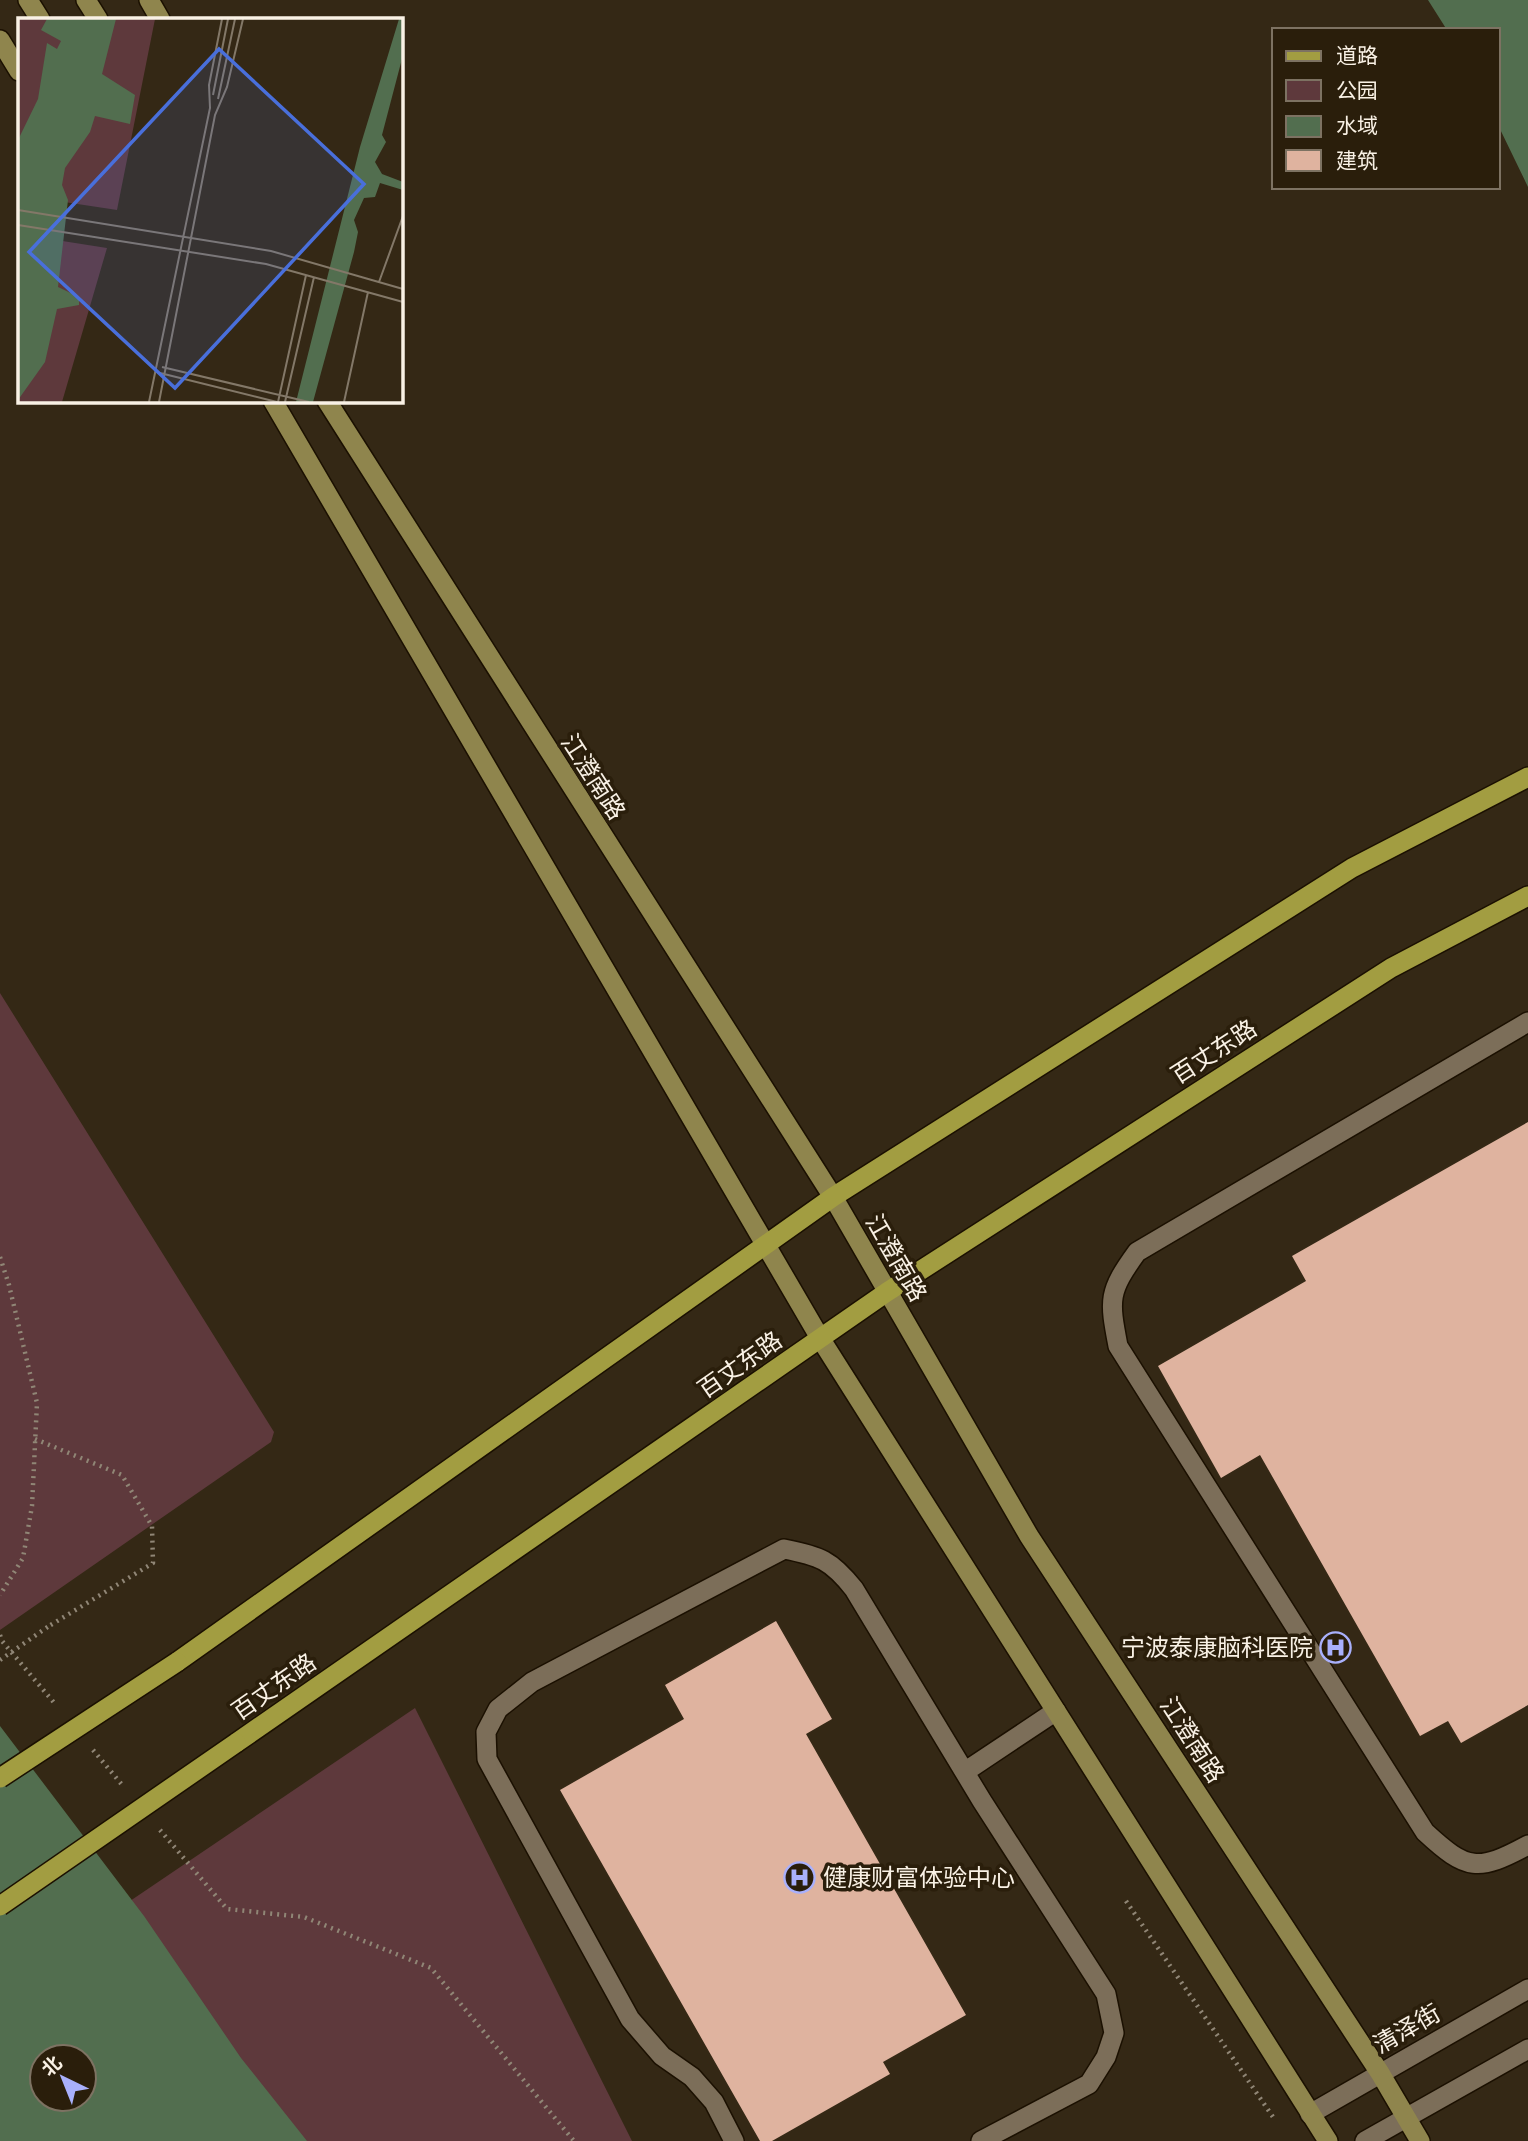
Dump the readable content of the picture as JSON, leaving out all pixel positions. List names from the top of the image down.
{
  "streets": {
    "main road": ["江澄南路", "百丈东路"],
    "street": ["清泽街"]
  },
  "crossings": [
    ["江澄南路", "百丈东路"],
    ["江澄南路", "清泽街"]
  ],
  "places": {
    "hospital": ["宁波泰康脑科医院", "健康财富体验中心"]
  },
  "legend": [
    "道路",
    "公园",
    "水域",
    "建筑"
  ],
  "north": "top left"
}
